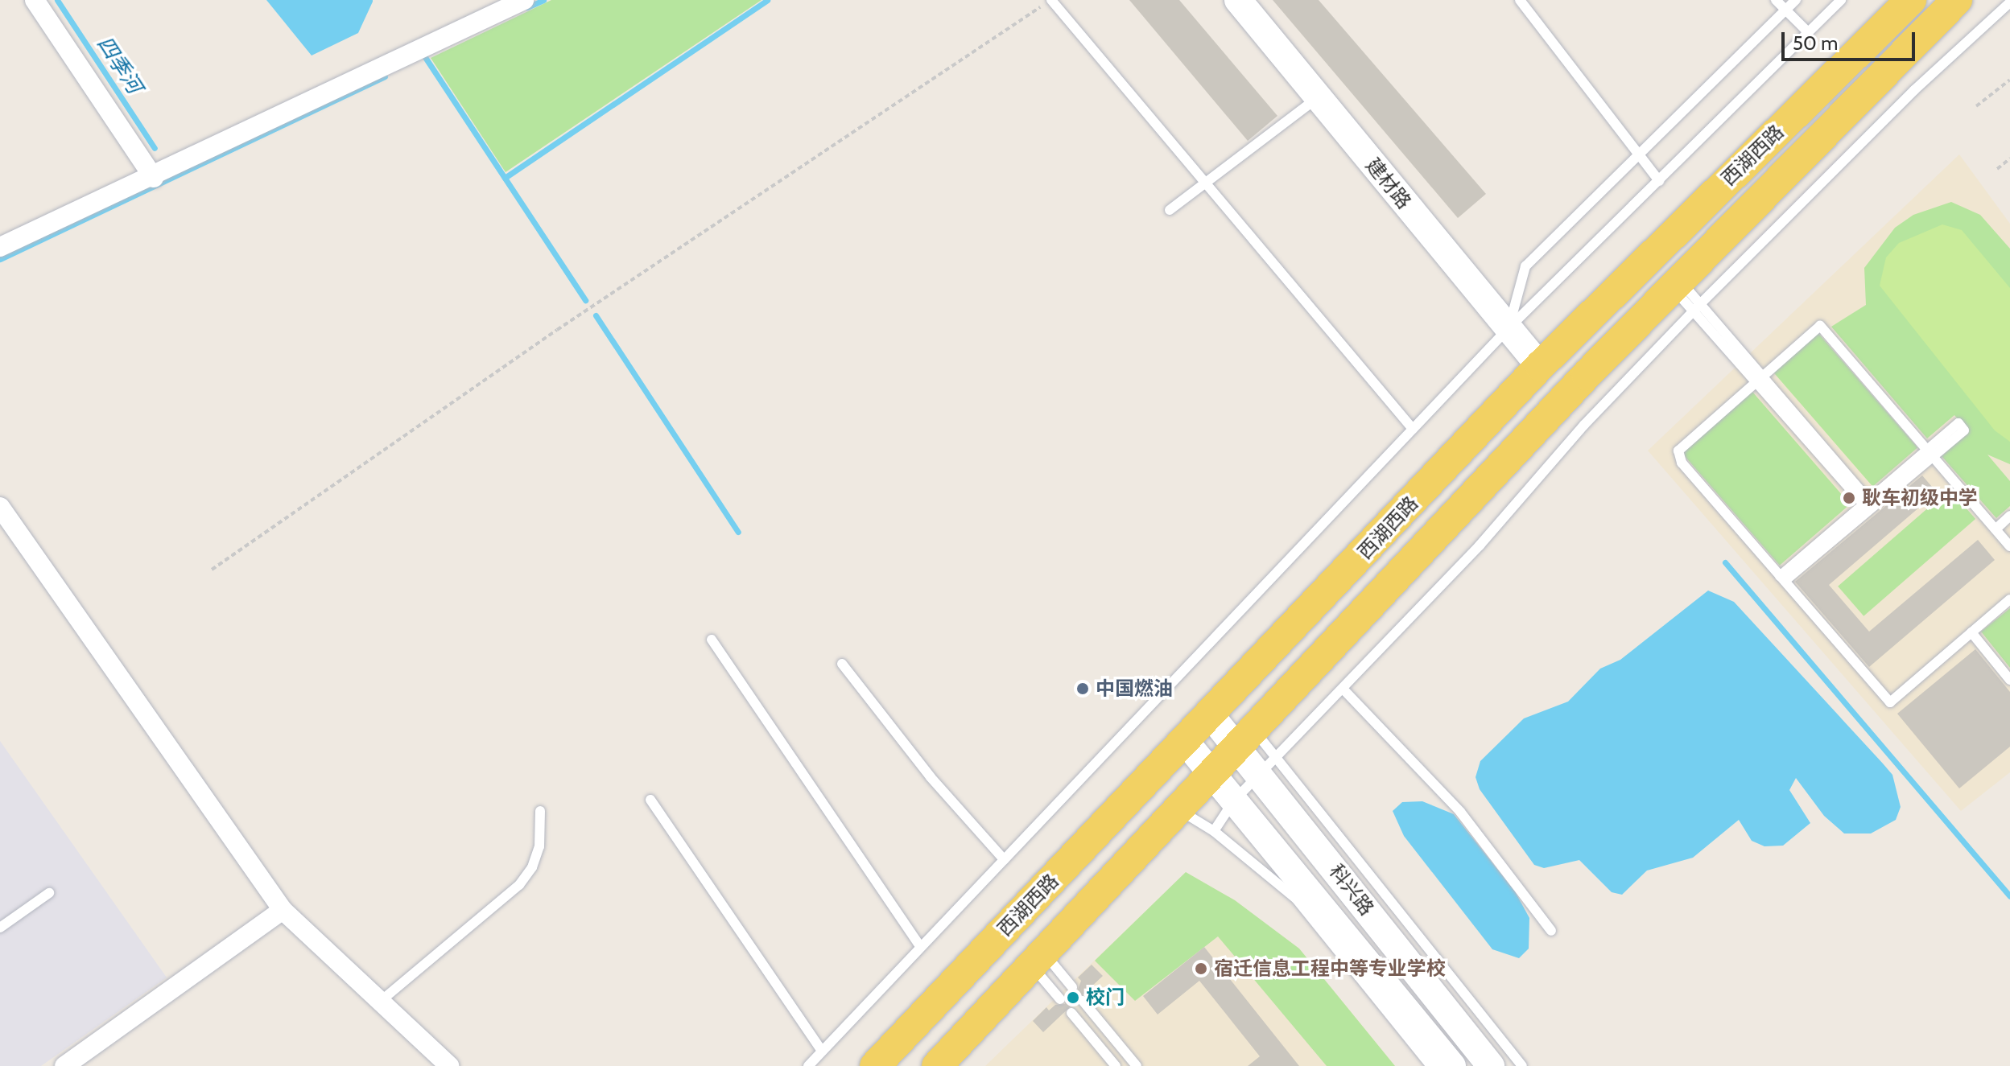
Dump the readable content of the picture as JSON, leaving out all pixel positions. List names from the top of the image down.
{
  "streets": {
    "main road": ["西湖西路", "建材路", "科兴路"]
  },
  "crossings": [
    ["西湖西路", "建材路"],
    ["西湖西路", "科兴路"]
  ],
  "water": ["四季河"],
  "places": [
    "耿车初级中学",
    "中国燃油",
    "宿迁信息工程中等专业学校",
    "校门"
  ],
  "scale_bar": "50 m"
}
